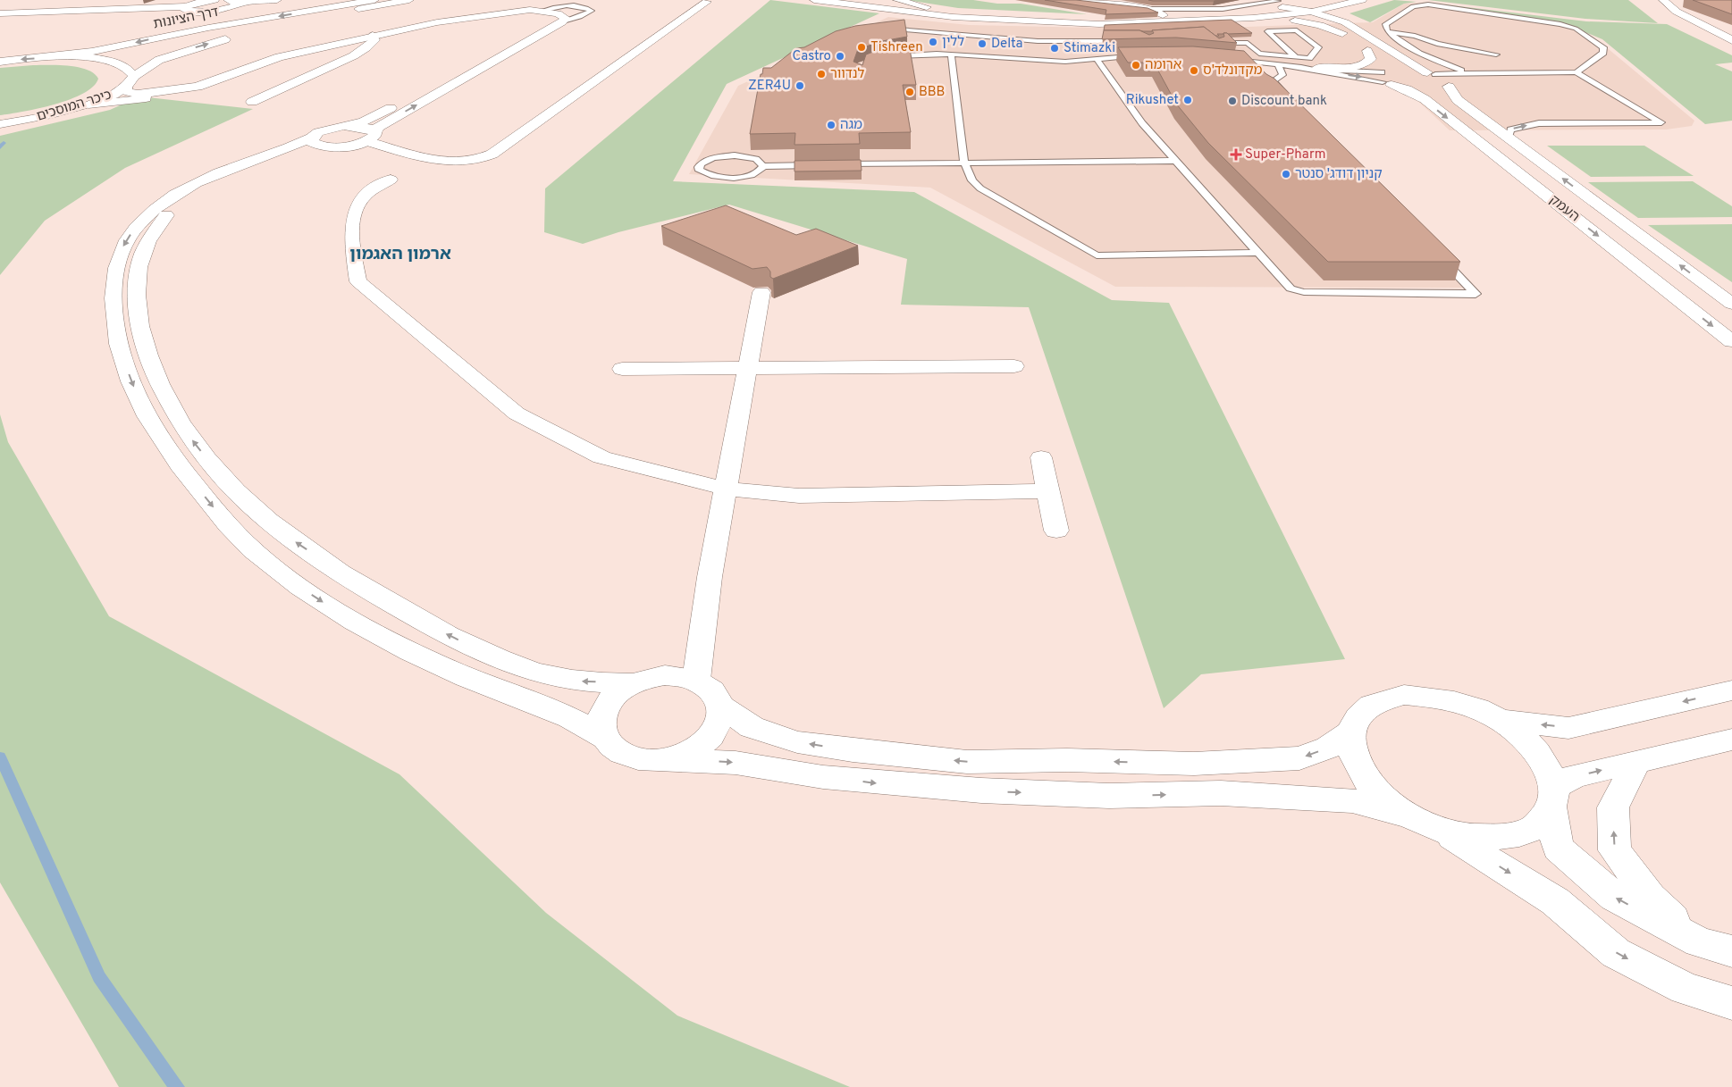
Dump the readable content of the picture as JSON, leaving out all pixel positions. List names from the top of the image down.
{
  "streets": {
    "main road": ["דרך הציונות", "כיכר המוסכים", "העמק"]
  },
  "crossings": [
    ["דרך הציונות", "כיכר המוסכים"]
  ],
  "districts": ["ארמון האגמון"],
  "places": {
    "other": [
      "ללין",
      "Delta",
      "Tishreen",
      "Stimazki",
      "Castro",
      "ארומה",
      "מקדונלד'ס",
      "לנדוור",
      "ZER4U",
      "BBB",
      "Rikushet",
      "Discount bank",
      "מגה",
      "קניון דודג' סנטר"
    ],
    "health": ["Super-Pharm"]
  }
}
